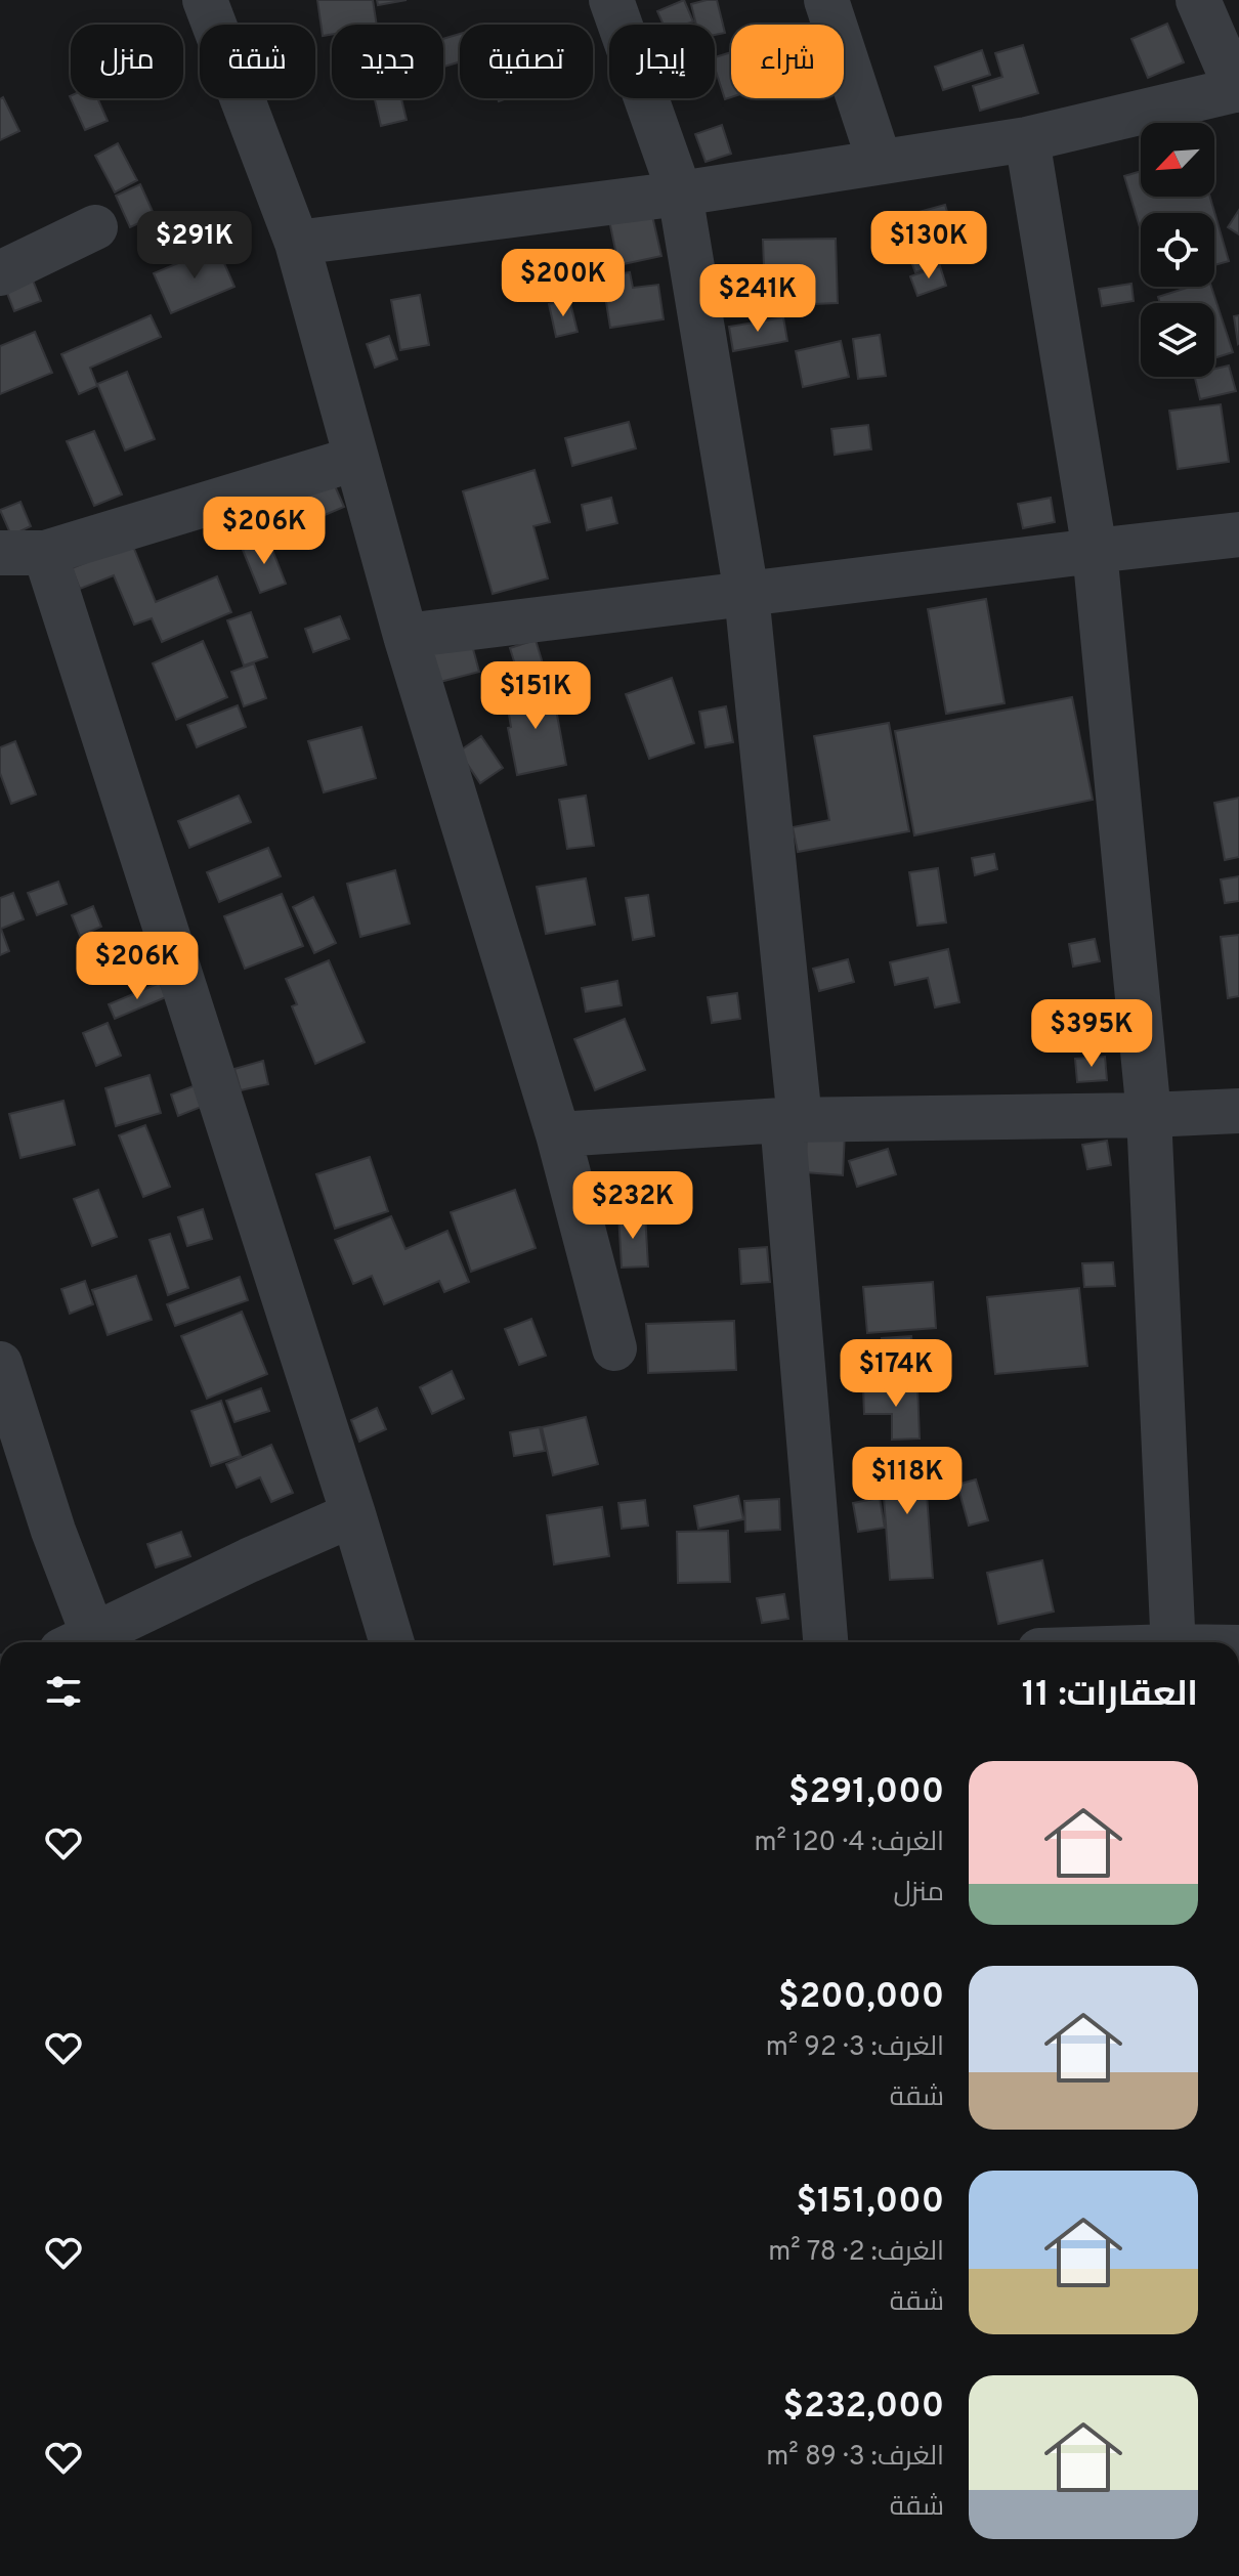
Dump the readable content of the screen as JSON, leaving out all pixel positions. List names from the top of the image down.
{
  "north": "bottom left",
  "page": {
    "chip": [
      "شراء",
      "إيجار",
      "تصفية",
      "جديد",
      "شقة",
      "منزل"
    ],
    "price": [
      "$291K",
      "$130K",
      "$200K",
      "$241K",
      "$206K",
      "$151K",
      "$206K",
      "$395K",
      "$232K",
      "$174K",
      "$118K"
    ],
    "heading": "العقارات: 11",
    "list": [
      {
        "name": "$291,000",
        "note": "الغرف: 4 · 120 m² · منزل"
      },
      {
        "name": "$200,000",
        "note": "الغرف: 3 · 92 m² · شقة"
      },
      {
        "name": "$151,000",
        "note": "الغرف: 2 · 78 m² · شقة"
      },
      {
        "name": "$232,000",
        "note": "الغرف: 3 · 89 m² · شقة"
      }
    ]
  }
}
